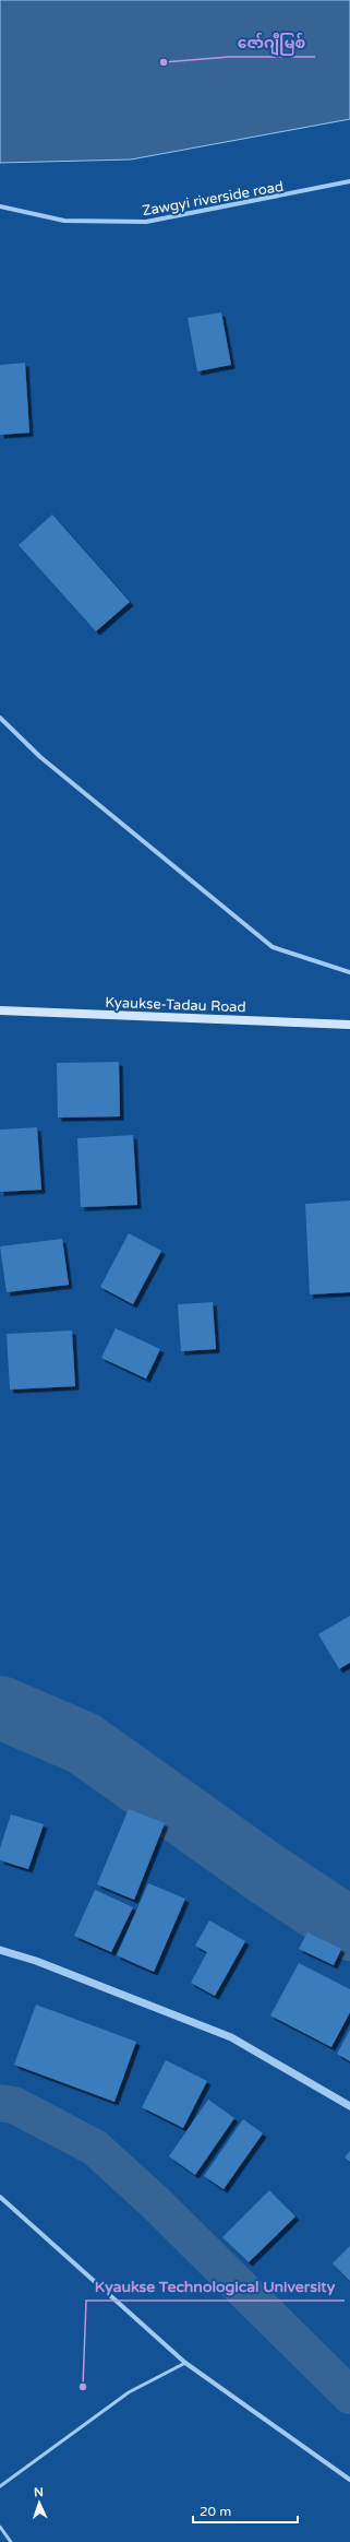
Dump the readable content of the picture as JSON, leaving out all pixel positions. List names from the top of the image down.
{
  "streets": {
    "main road": ["Kyaukse-Tadau Road"],
    "street": ["Zawgyi riverside road"]
  },
  "places": ["ဇော်ဂျီမြစ်", "Kyaukse Technological University"],
  "scale_bar": "20 m",
  "north": "top"
}
